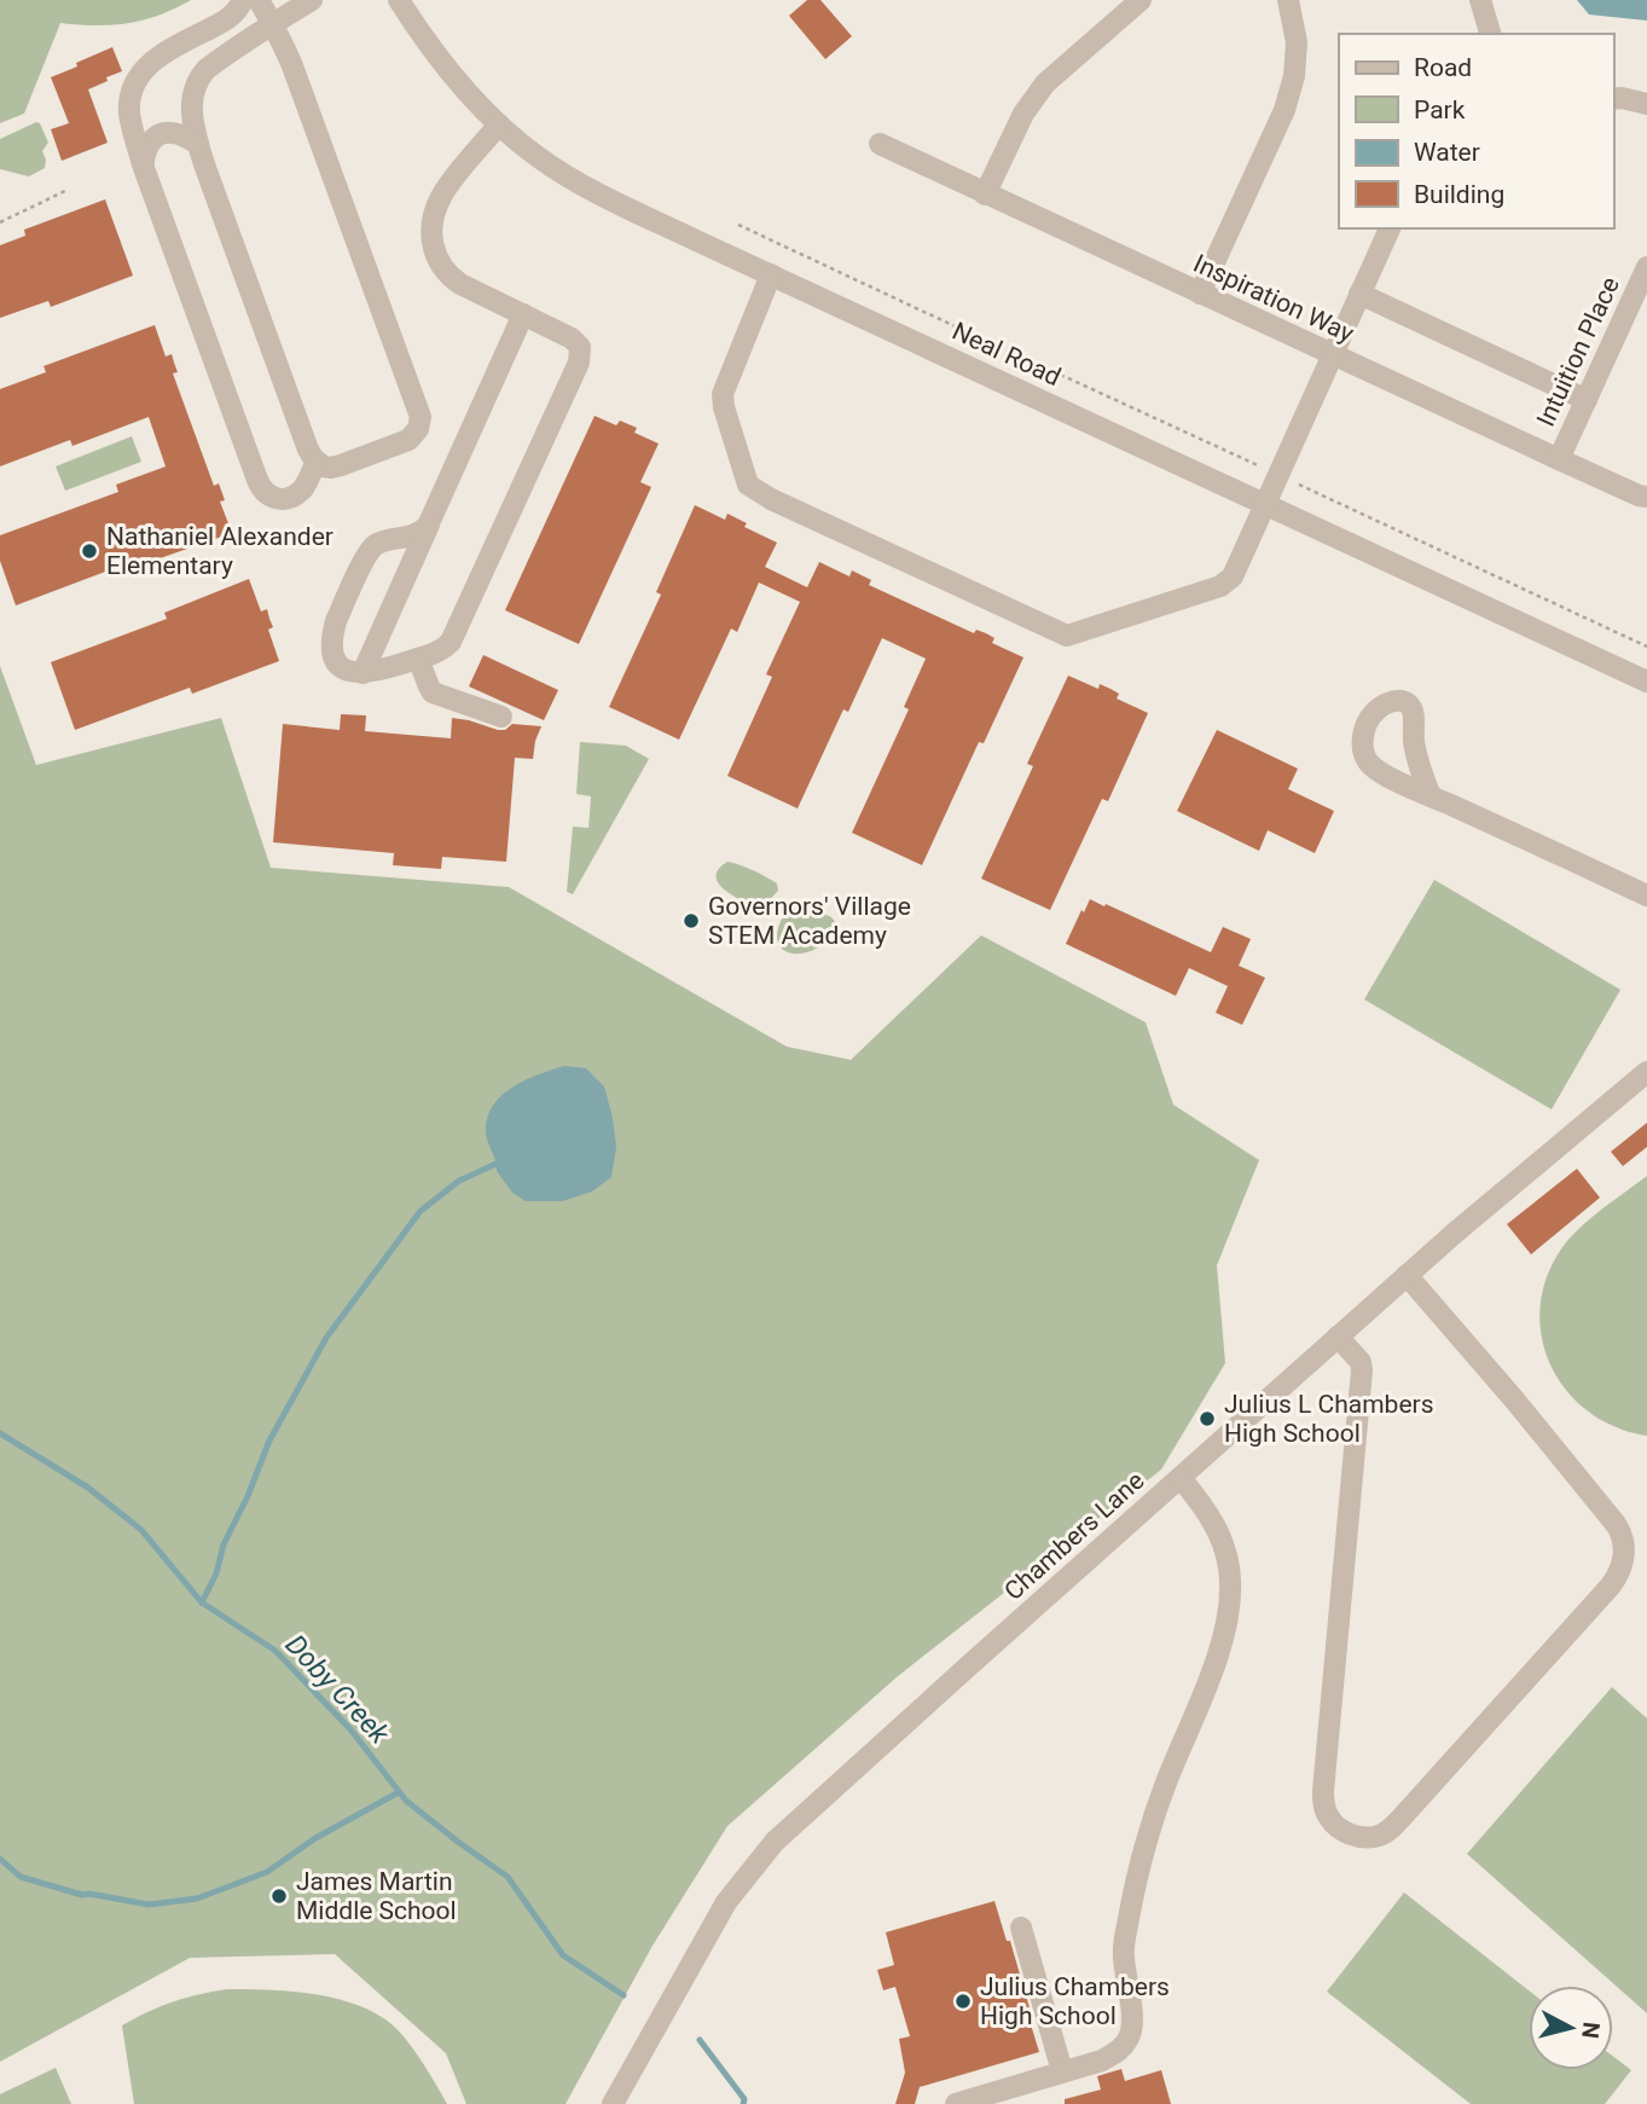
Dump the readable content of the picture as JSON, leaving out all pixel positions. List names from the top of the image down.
{
  "streets": {
    "street": [
      "Inspiration Way",
      "Intuition Place",
      "Neal Road",
      "Chambers Lane"
    ]
  },
  "crossings": [
    ["Inspiration Way", "Intuition Place"]
  ],
  "water": ["Doby Creek"],
  "places": [
    "Nathaniel Alexander Elementary",
    "Governors' Village STEM Academy",
    "Julius L Chambers High School",
    "James Martin Middle School",
    "Julius Chambers High School"
  ],
  "legend": [
    "Road",
    "Park",
    "Water",
    "Building"
  ],
  "north": "right"
}
